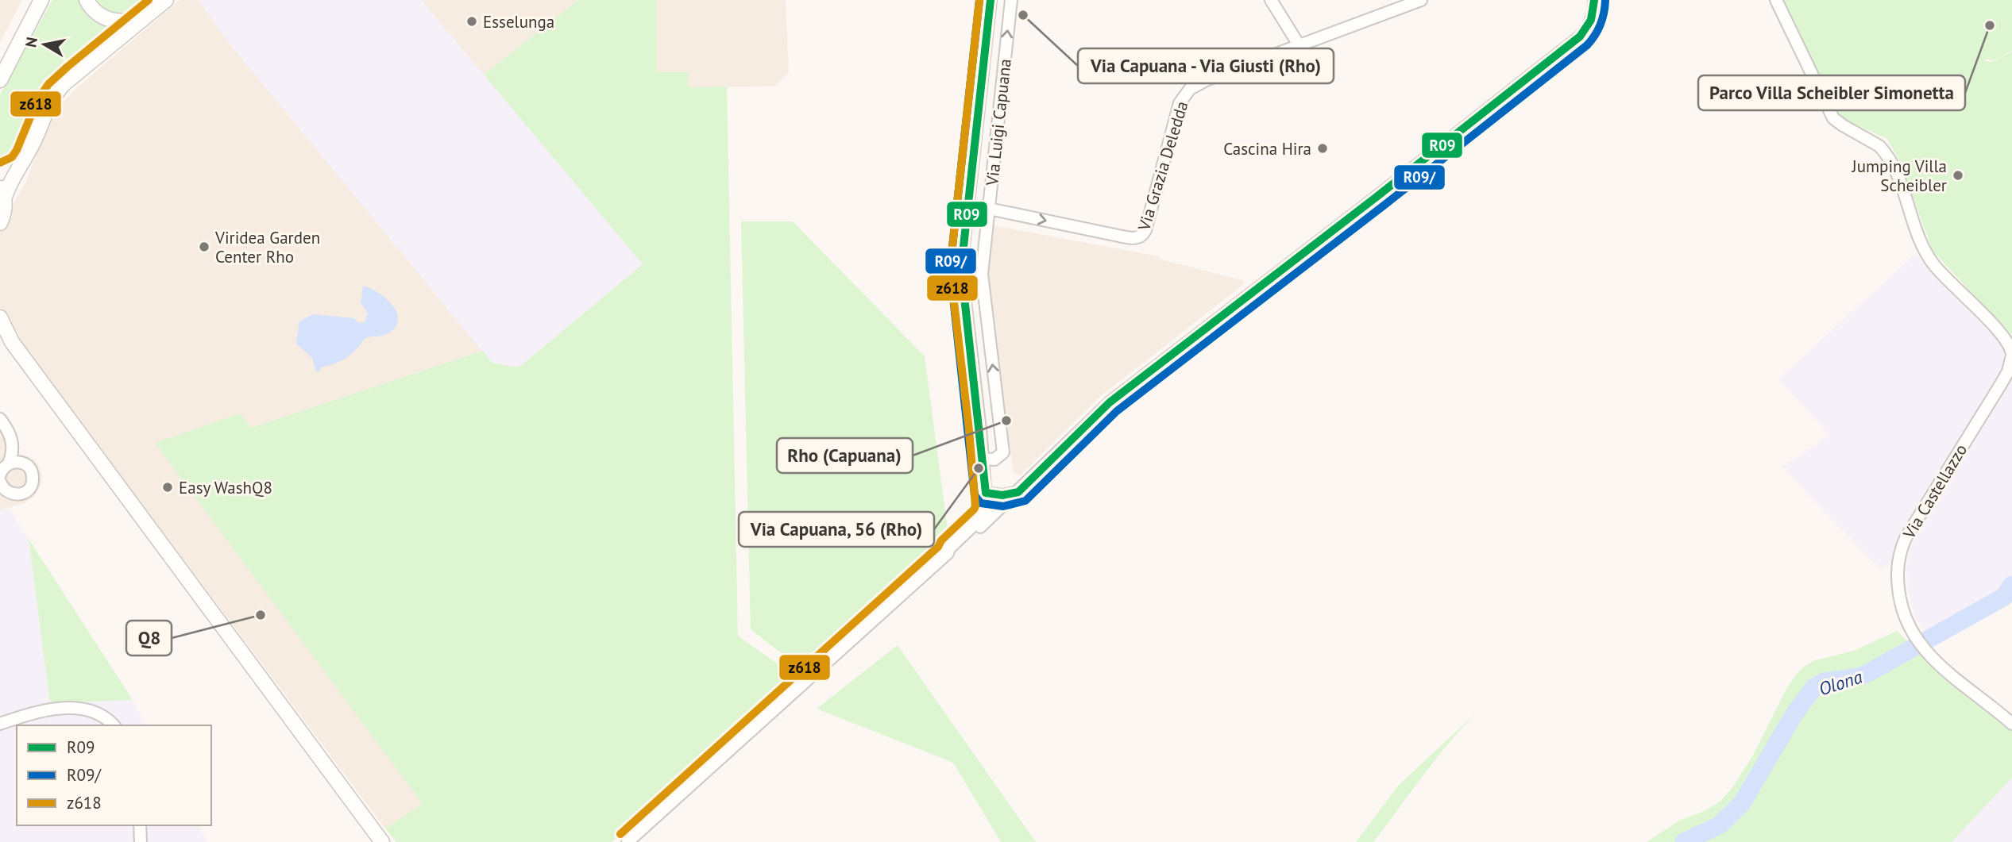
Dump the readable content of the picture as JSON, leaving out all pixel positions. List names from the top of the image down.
{
  "streets": {
    "street": ["Via Luigi Capuana", "Via Grazia Deledda", "Via Castellazzo"]
  },
  "crossings": [
    ["Via Luigi Capuana", "Via Grazia Deledda"]
  ],
  "one_way": ["Via Grazia Deledda"],
  "water": ["Olona"],
  "places": [
    "Via Capuana - Via Giusti (Rho)",
    "Esselunga",
    "Parco Villa Scheibler Simonetta",
    "Cascina Hira",
    "Jumping Villa Scheibler",
    "Viridea Garden Center Rho",
    "Rho (Capuana)",
    "Via Capuana, 56 (Rho)",
    "Easy WashQ8",
    "Q8"
  ],
  "lines": ["transit line R09", "transit line R09/", "transit line z618"],
  "legend": ["R09", "R09/", "z618"],
  "north": "left"
}
